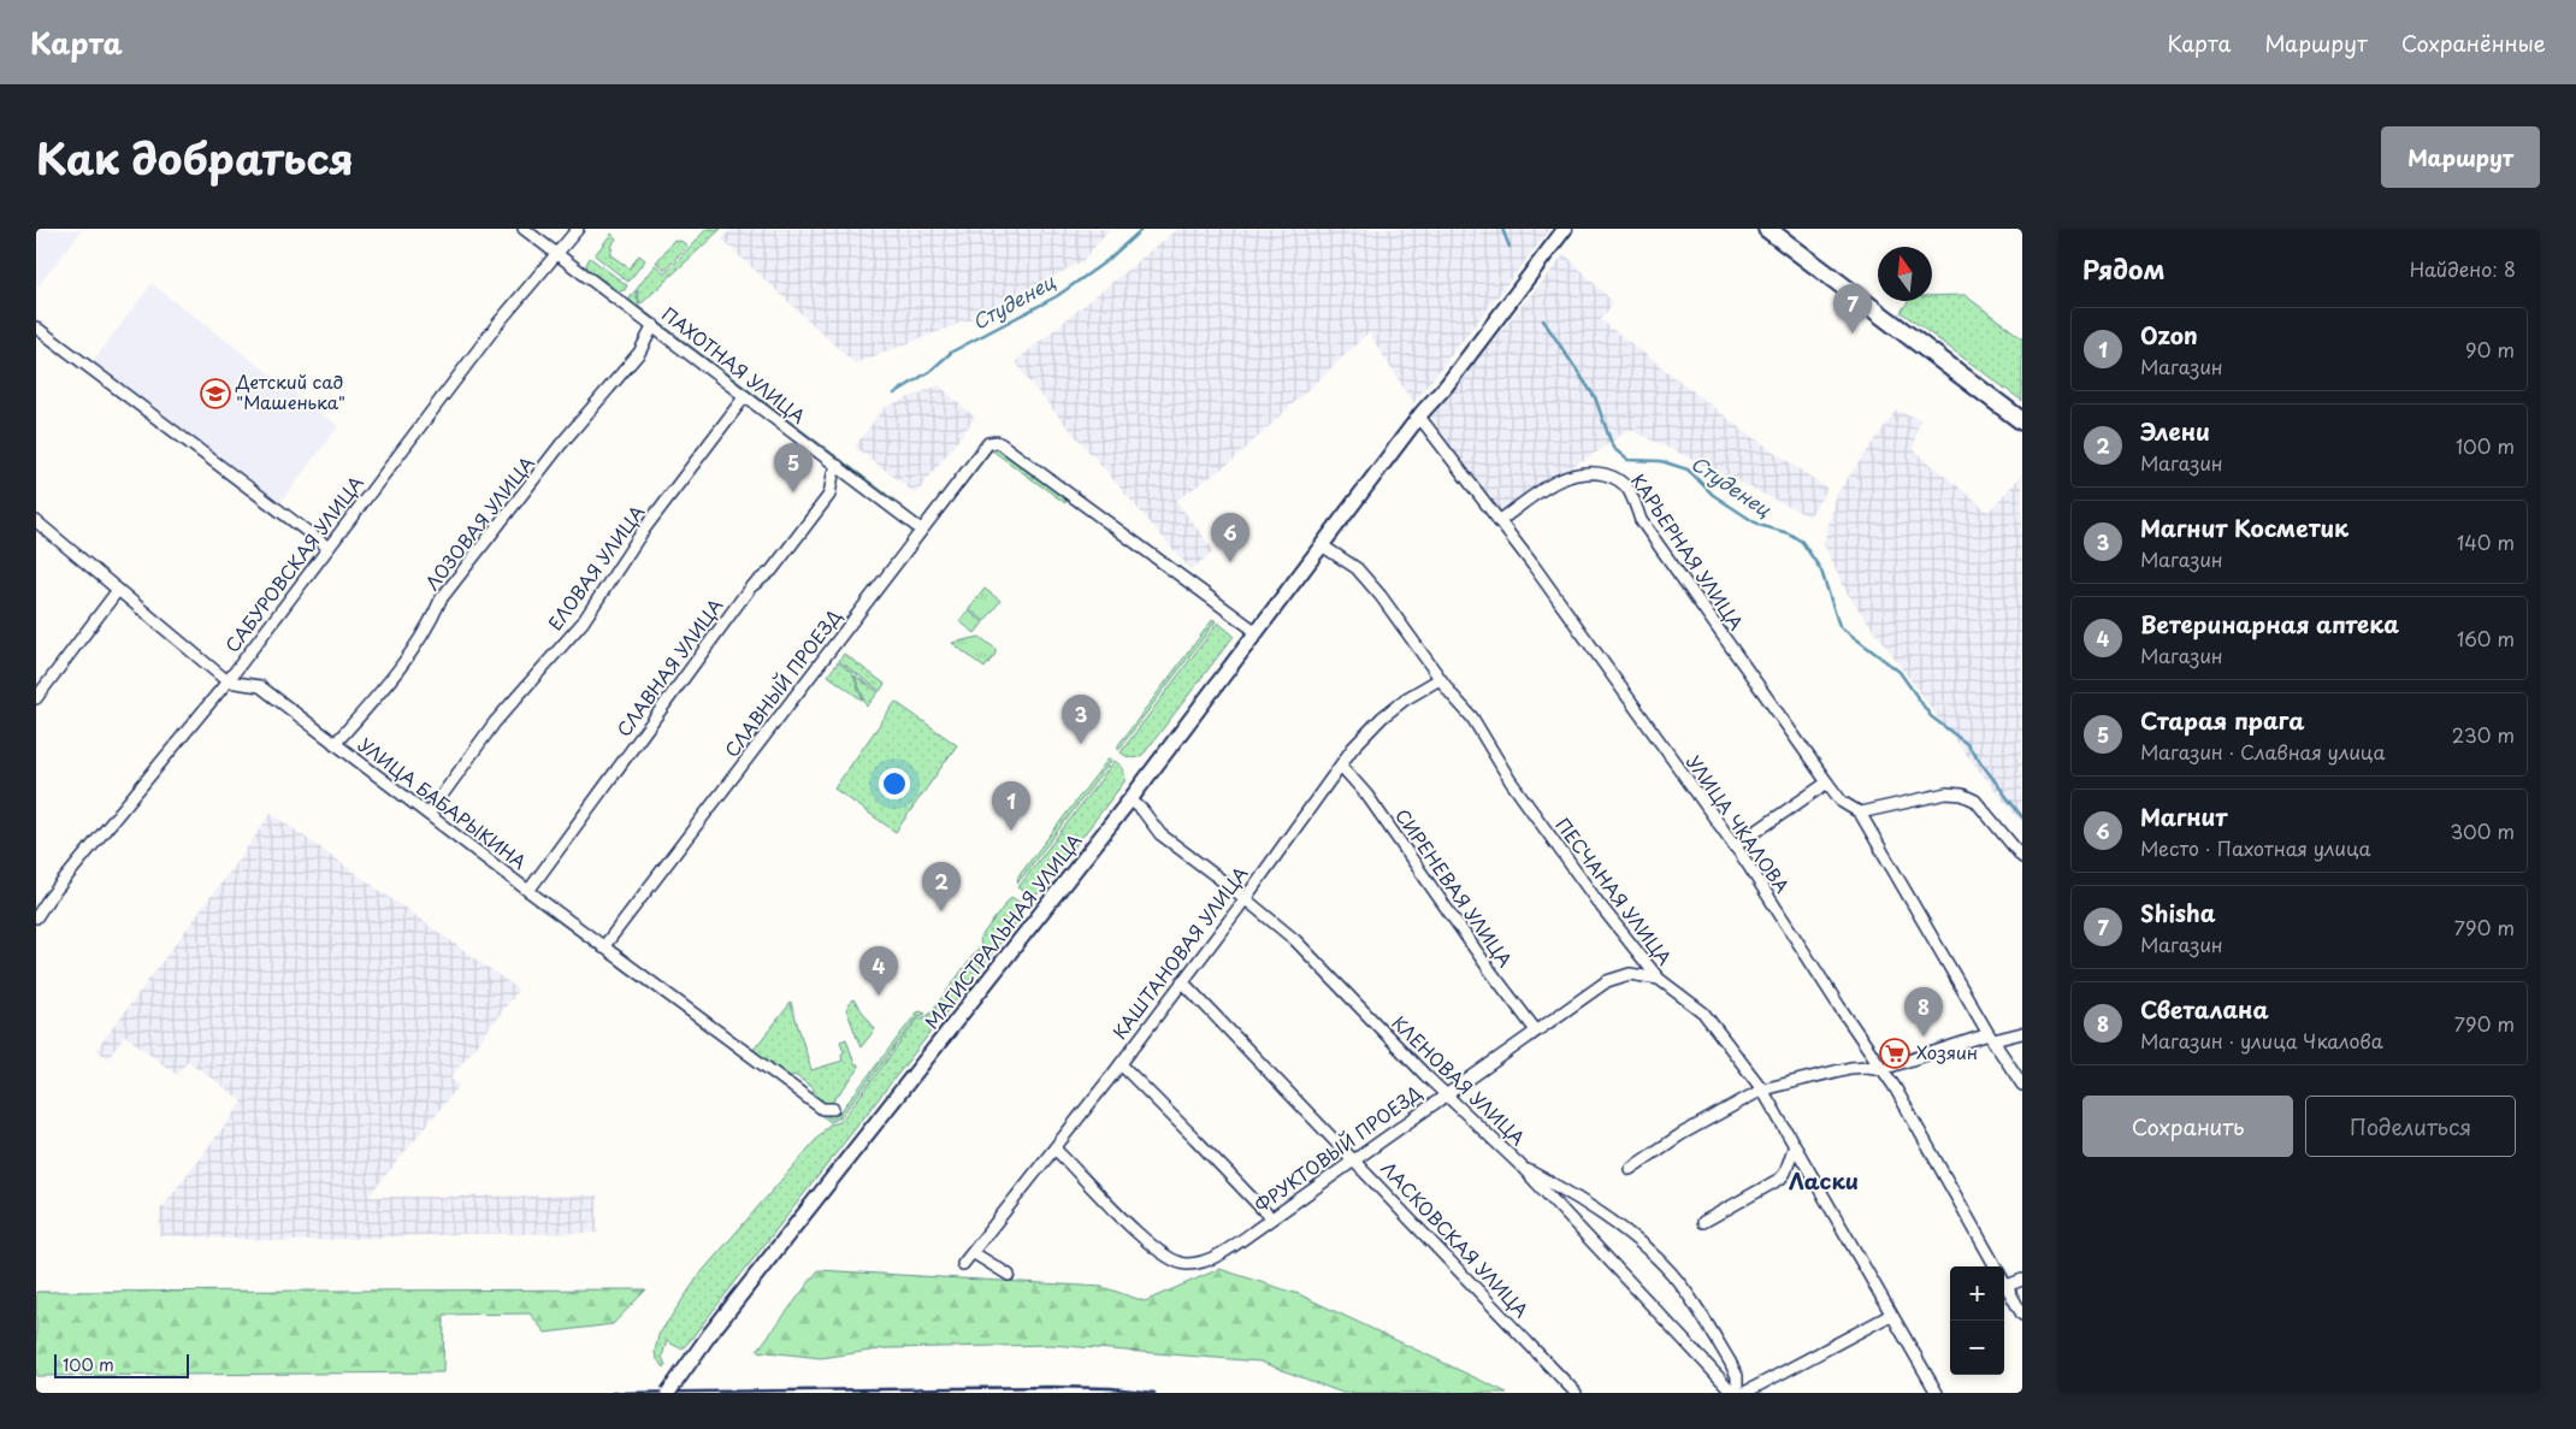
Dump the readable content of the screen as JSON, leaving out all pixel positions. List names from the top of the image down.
{
  "streets": {
    "main road": ["МАГИСТРАЛЬНАЯ УЛИЦА"],
    "street": [
      "ПАХОТНАЯ УЛИЦА",
      "ЛОЗОВАЯ УЛИЦА",
      "КАРЬЕРНАЯ УЛИЦА",
      "САБУРОВСКАЯ УЛИЦА",
      "ЕЛОВАЯ УЛИЦА",
      "СЛАВНАЯ УЛИЦА",
      "СЛАВНЫЙ ПРОЕЗД",
      "УЛИЦА БАБАРЫКИНА",
      "УЛИЦА ЧКАЛОВА",
      "СИРЕНЕВАЯ УЛИЦА",
      "ПЕСЧАНАЯ УЛИЦА",
      "КАШТАНОВАЯ УЛИЦА",
      "КЛЕНОВАЯ УЛИЦА",
      "ФРУКТОВЫЙ ПРОЕЗД",
      "ЛАСКОВСКАЯ УЛИЦА"
    ]
  },
  "crossings": [
    ["ПАХОТНАЯ УЛИЦА", "ЛОЗОВАЯ УЛИЦА"],
    ["ПАХОТНАЯ УЛИЦА", "САБУРОВСКАЯ УЛИЦА"],
    ["ПАХОТНАЯ УЛИЦА", "ЕЛОВАЯ УЛИЦА"],
    ["ПАХОТНАЯ УЛИЦА", "СЛАВНАЯ УЛИЦА"],
    ["ПАХОТНАЯ УЛИЦА", "СЛАВНЫЙ ПРОЕЗД"],
    ["ЛОЗОВАЯ УЛИЦА", "УЛИЦА БАБАРЫКИНА"],
    ["КАРЬЕРНАЯ УЛИЦА", "УЛИЦА ЧКАЛОВА"],
    ["САБУРОВСКАЯ УЛИЦА", "УЛИЦА БАБАРЫКИНА"],
    ["ЕЛОВАЯ УЛИЦА", "УЛИЦА БАБАРЫКИНА"],
    ["СЛАВНАЯ УЛИЦА", "УЛИЦА БАБАРЫКИНА"],
    ["СЛАВНЫЙ ПРОЕЗД", "УЛИЦА БАБАРЫКИНА"],
    ["СЛАВНЫЙ ПРОЕЗД", "МАГИСТРАЛЬНАЯ УЛИЦА"],
    ["УЛИЦА ЧКАЛОВА", "МАГИСТРАЛЬНАЯ УЛИЦА"],
    ["СИРЕНЕВАЯ УЛИЦА", "КАШТАНОВАЯ УЛИЦА"],
    ["СИРЕНЕВАЯ УЛИЦА", "ФРУКТОВЫЙ ПРОЕЗД"],
    ["ПЕСЧАНАЯ УЛИЦА", "МАГИСТРАЛЬНАЯ УЛИЦА"],
    ["ПЕСЧАНАЯ УЛИЦА", "КАШТАНОВАЯ УЛИЦА"],
    ["ПЕСЧАНАЯ УЛИЦА", "ФРУКТОВЫЙ ПРОЕЗД"],
    ["МАГИСТРАЛЬНАЯ УЛИЦА", "КЛЕНОВАЯ УЛИЦА"],
    ["КАШТАНОВАЯ УЛИЦА", "КЛЕНОВАЯ УЛИЦА"],
    ["КАШТАНОВАЯ УЛИЦА", "ФРУКТОВЫЙ ПРОЕЗД"],
    ["КАШТАНОВАЯ УЛИЦА", "ЛАСКОВСКАЯ УЛИЦА"],
    ["КЛЕНОВАЯ УЛИЦА", "ФРУКТОВЫЙ ПРОЕЗД"],
    ["ФРУКТОВЫЙ ПРОЕЗД", "ЛАСКОВСКАЯ УЛИЦА"]
  ],
  "districts": ["Ласки"],
  "water": ["Студенец"],
  "places": {
    "school or university": ["Детский сад \"Машенька\""],
    "supermarket": ["Хозяин"]
  },
  "scale_bar": "100 m",
  "north": "top",
  "page": {
    "header": "Карта",
    "nav": ["Карта", "Маршрут", "Сохранённые"],
    "title": "Как добраться",
    "buttons": [
      "Маршрут",
      ["Сохранить", "Поделиться"]
    ],
    "heading": ["Рядом", "Найдено: 8"],
    "pins": [
      "7",
      "5",
      "6",
      "3",
      "1",
      "2",
      "4",
      "8"
    ],
    "list": [
      {
        "mark": "1",
        "name": "Ozon",
        "note": "Магазин",
        "value": "90 m"
      },
      {
        "mark": "2",
        "name": "Элени",
        "note": "Магазин",
        "value": "100 m"
      },
      {
        "mark": "3",
        "name": "Магнит Косметик",
        "note": "Магазин",
        "value": "140 m"
      },
      {
        "mark": "4",
        "name": "Ветеринарная аптека",
        "note": "Магазин",
        "value": "160 m"
      },
      {
        "mark": "5",
        "name": "Старая прага",
        "note": "Магазин · Славная улица",
        "value": "230 m"
      },
      {
        "mark": "6",
        "name": "Магнит",
        "note": "Место · Пахотная улица",
        "value": "300 m"
      },
      {
        "mark": "7",
        "name": "Shisha",
        "note": "Магазин",
        "value": "790 m"
      },
      {
        "mark": "8",
        "name": "Светалана",
        "note": "Магазин · улица Чкалова",
        "value": "790 m"
      }
    ],
    "map_buttons": ["+", "−"],
    "scale": "100 m"
  }
}
